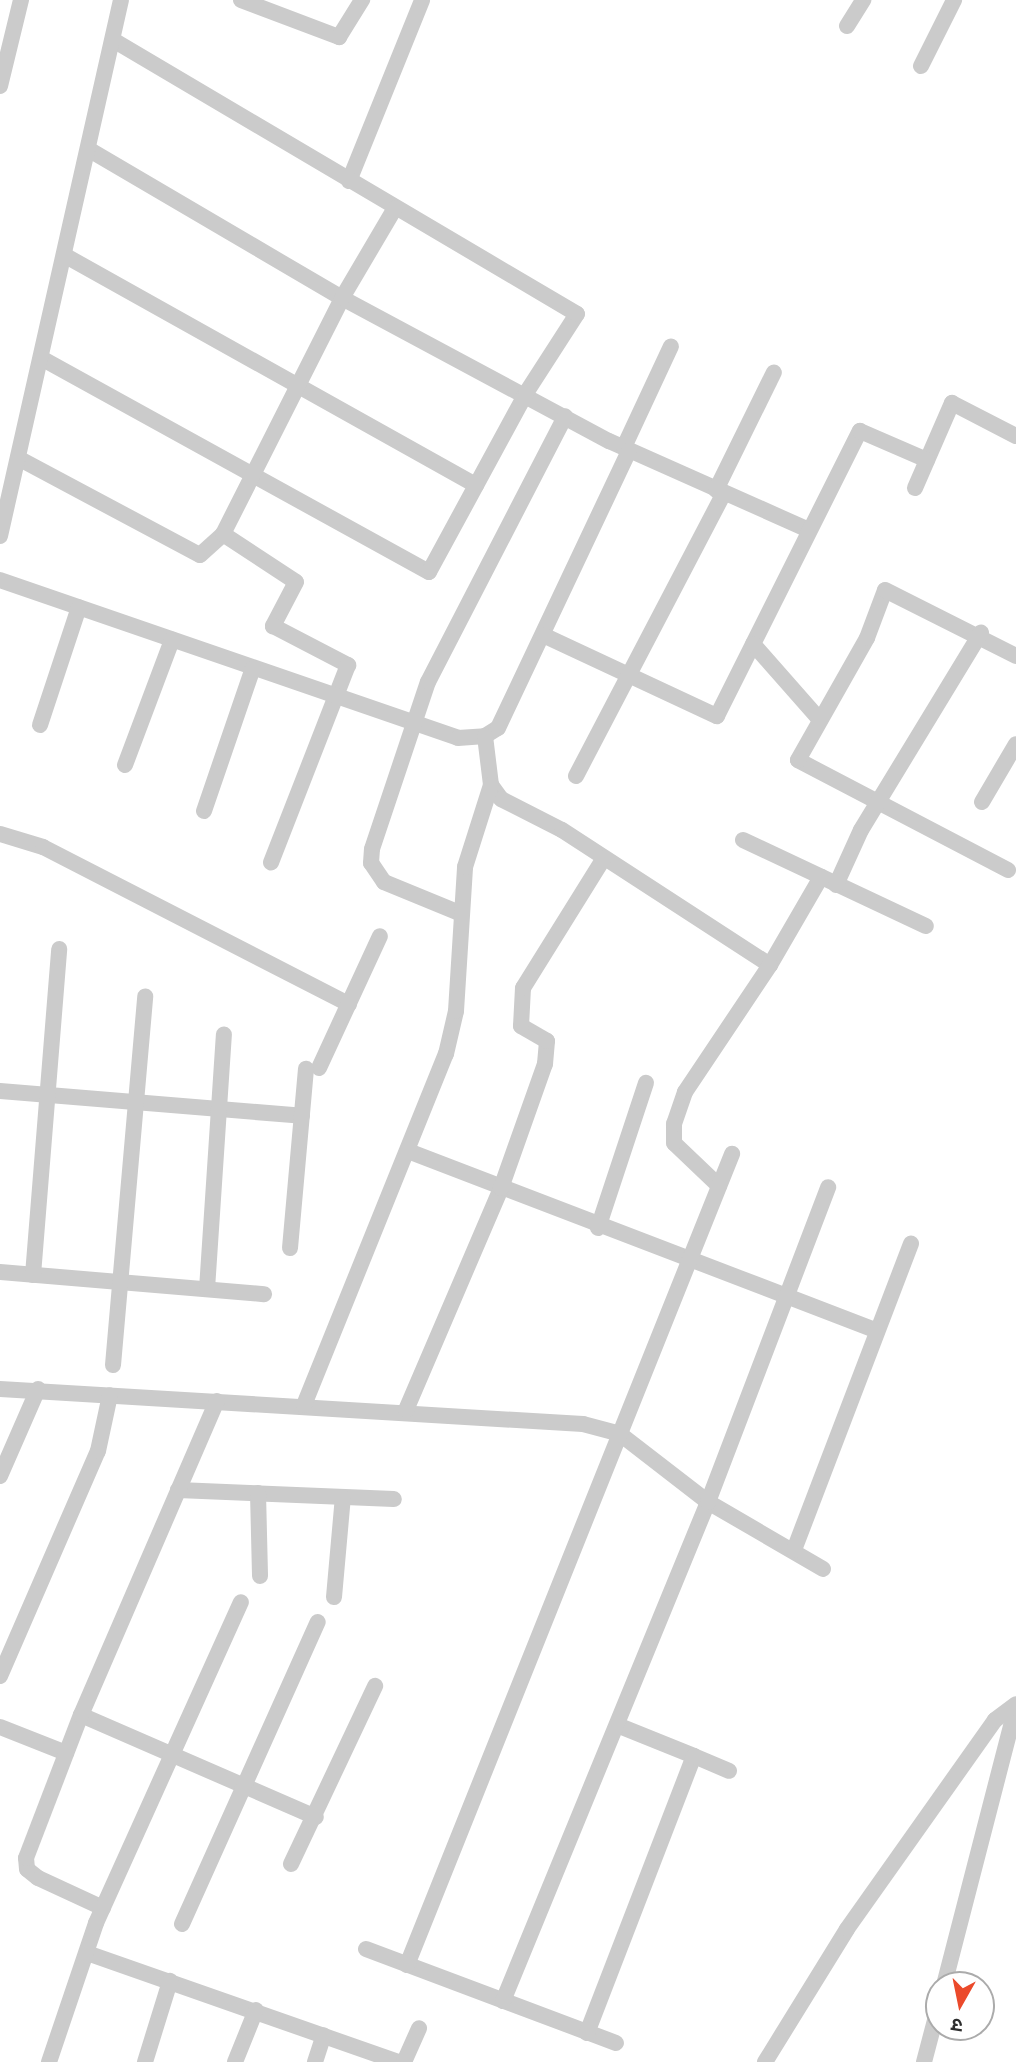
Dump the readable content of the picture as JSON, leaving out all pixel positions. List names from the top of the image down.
{
  "north": "bottom"
}
